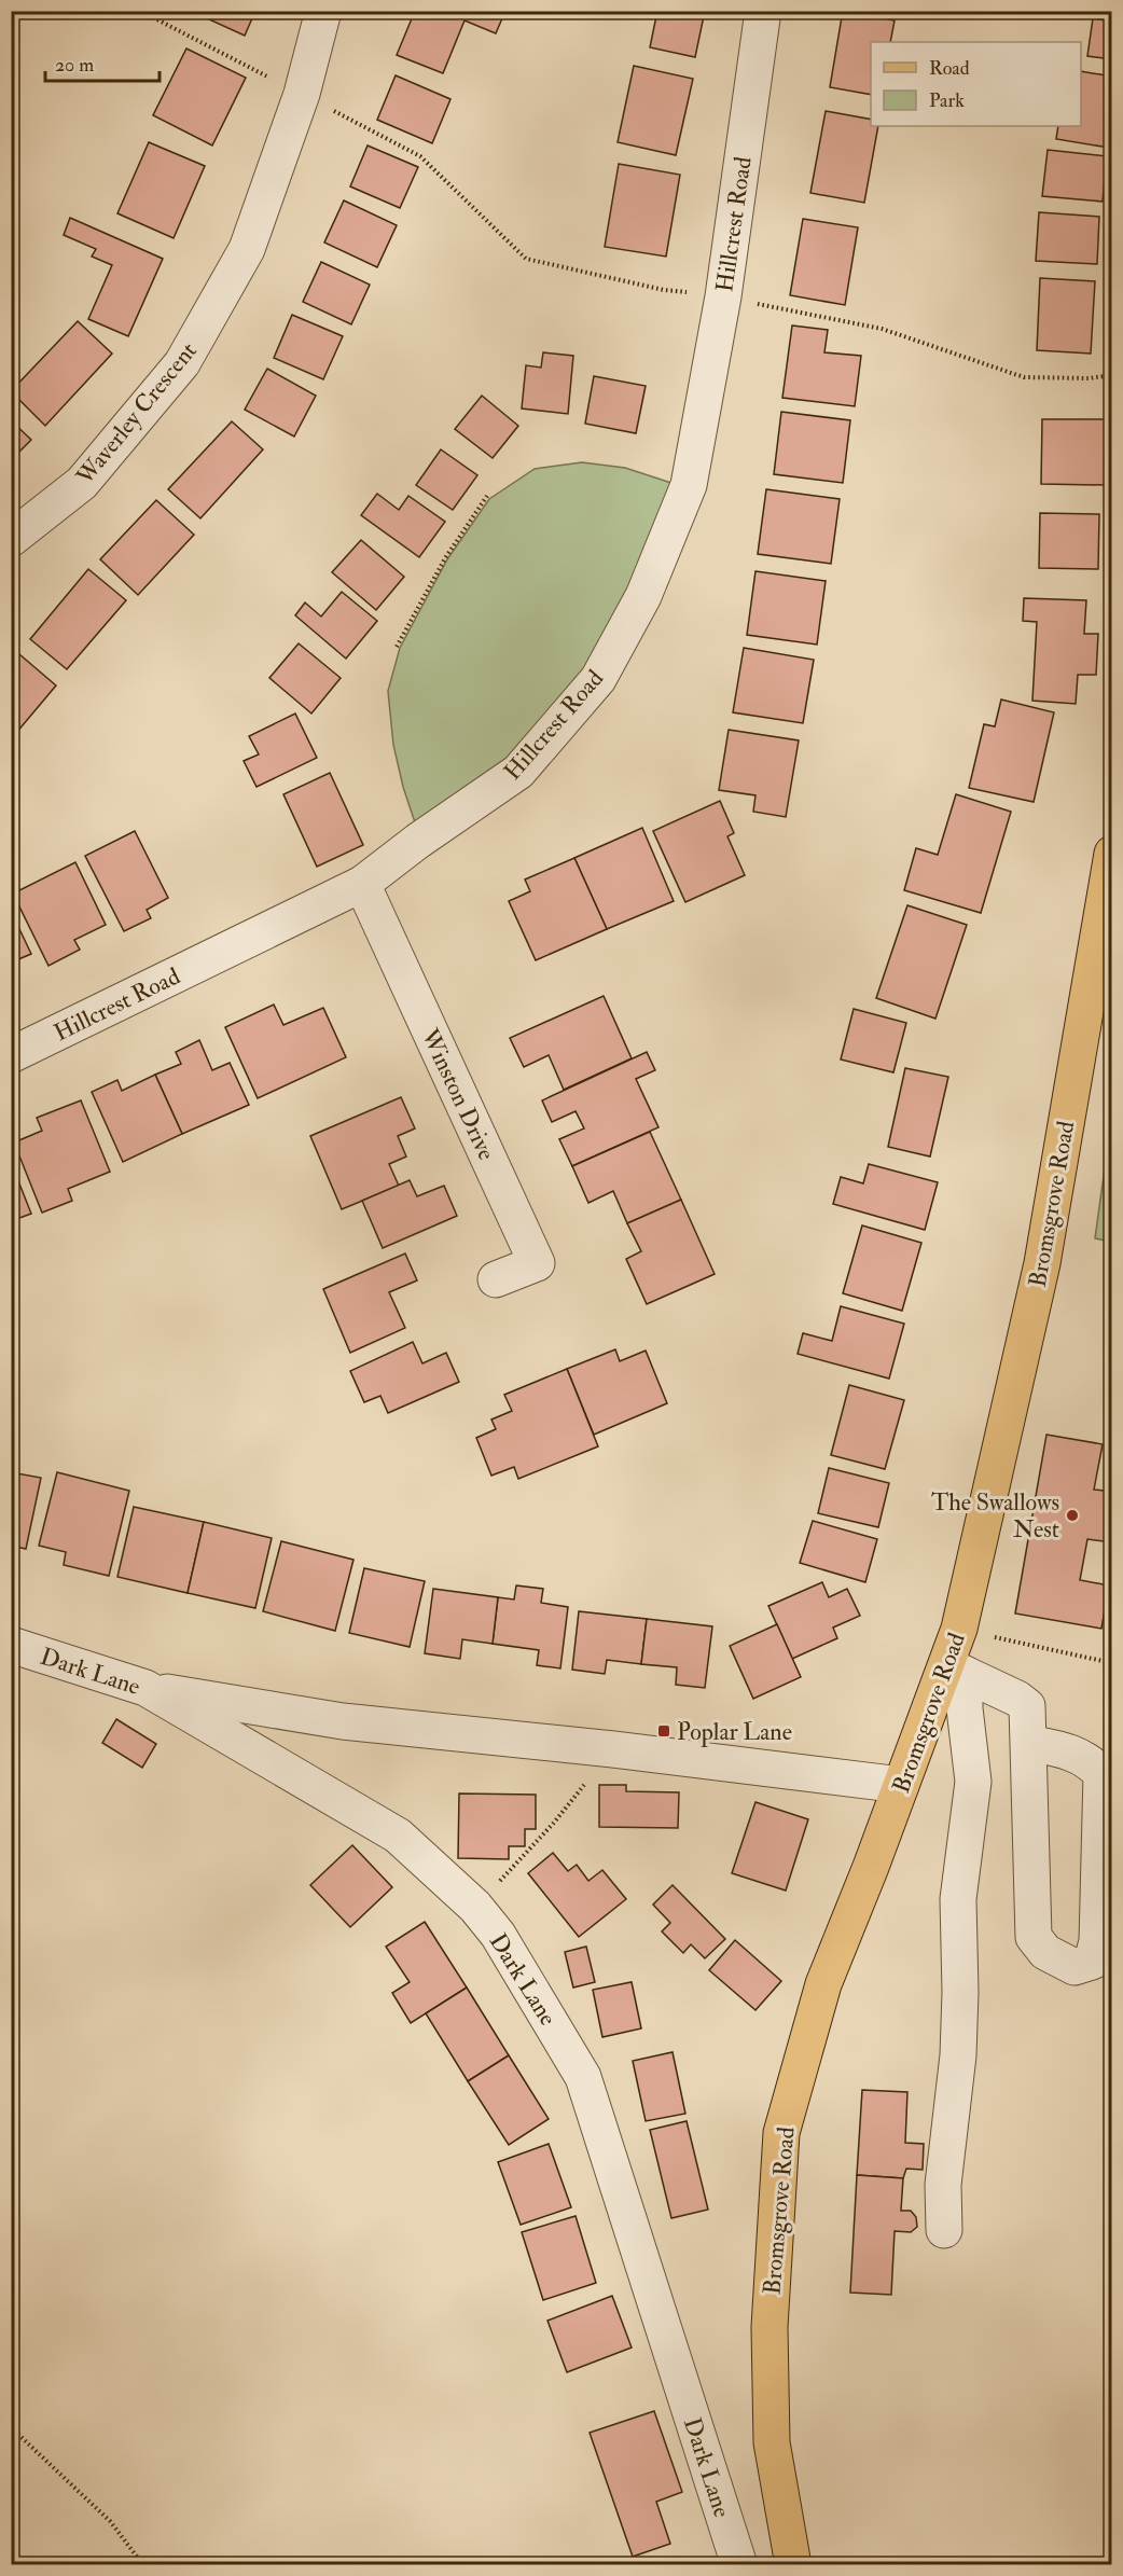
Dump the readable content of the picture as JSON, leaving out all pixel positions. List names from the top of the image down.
{
  "streets": {
    "main road": ["Bromsgrove Road"],
    "street": [
      "Hillcrest Road",
      "Waverley Crescent",
      "Winston Drive",
      "Dark Lane"
    ]
  },
  "crossings": [
    ["Hillcrest Road", "Winston Drive"]
  ],
  "places": {
    "other": ["The Swallows Nest"],
    "transit": ["Poplar Lane"]
  },
  "legend": ["Road", "Park"],
  "scale_bar": "20 m"
}
